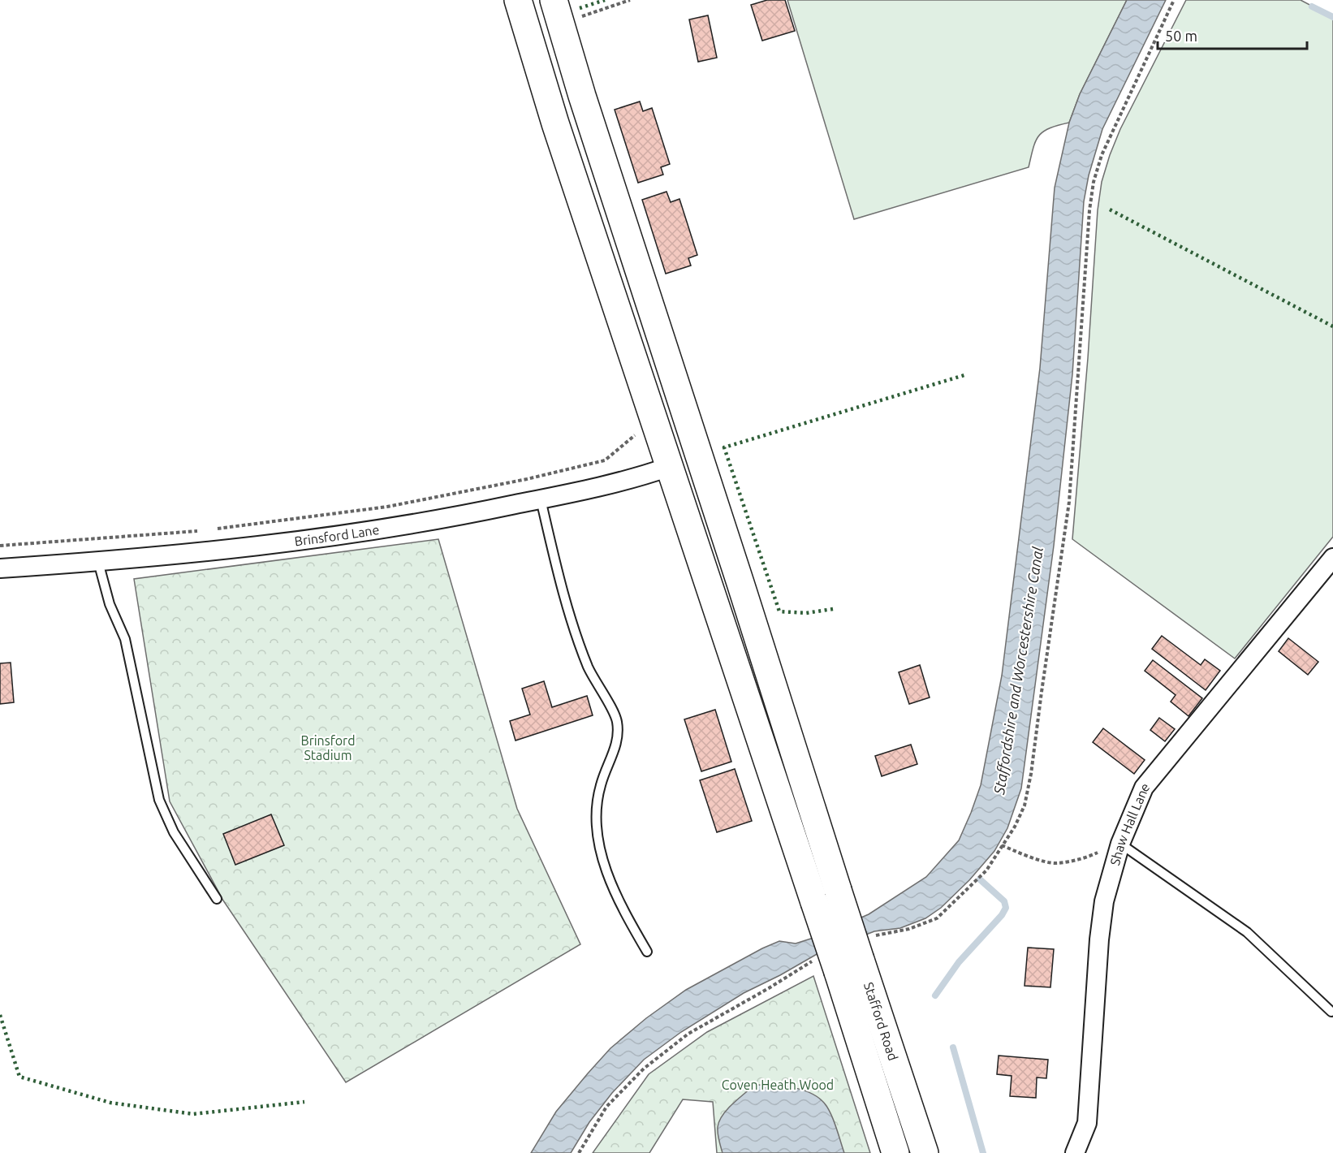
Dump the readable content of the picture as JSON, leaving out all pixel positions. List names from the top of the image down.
{
  "streets": {
    "highway": ["Stafford Road"],
    "street": ["Brinsford Lane", "Shaw Hall Lane"]
  },
  "crossings": [
    ["Brinsford Lane", "Stafford Road"]
  ],
  "water": ["Staffordshire and Worcestershire Canal"],
  "parks": ["Brinsford Stadium", "Coven Heath Wood"],
  "scale_bar": "50 m"
}
